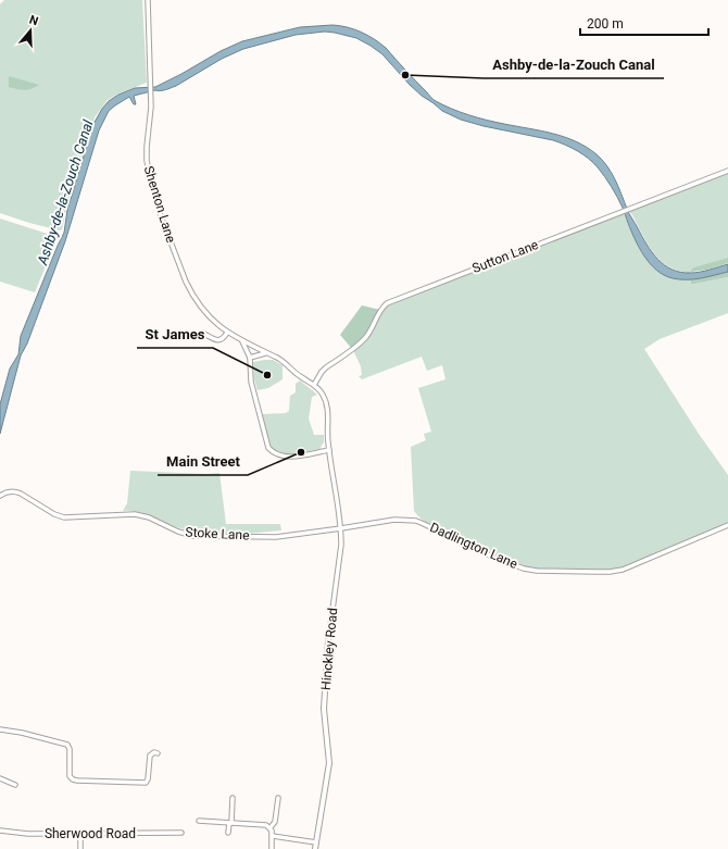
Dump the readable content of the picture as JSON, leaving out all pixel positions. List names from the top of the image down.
{
  "streets": {
    "street": [
      "Shenton Lane",
      "Sutton Lane",
      "Stoke Lane",
      "Dadlington Lane",
      "Hinckley Road",
      "Sherwood Road"
    ]
  },
  "crossings": [
    ["Shenton Lane", "Sutton Lane"],
    ["Shenton Lane", "Hinckley Road"],
    ["Sutton Lane", "Hinckley Road"],
    ["Stoke Lane", "Dadlington Lane"],
    ["Stoke Lane", "Hinckley Road"],
    ["Dadlington Lane", "Hinckley Road"]
  ],
  "water": ["Ashby-de-la-Zouch Canal"],
  "places": ["Ashby-de-la-Zouch Canal", "St James", "Main Street"],
  "scale_bar": "200 m",
  "north": "top"
}
